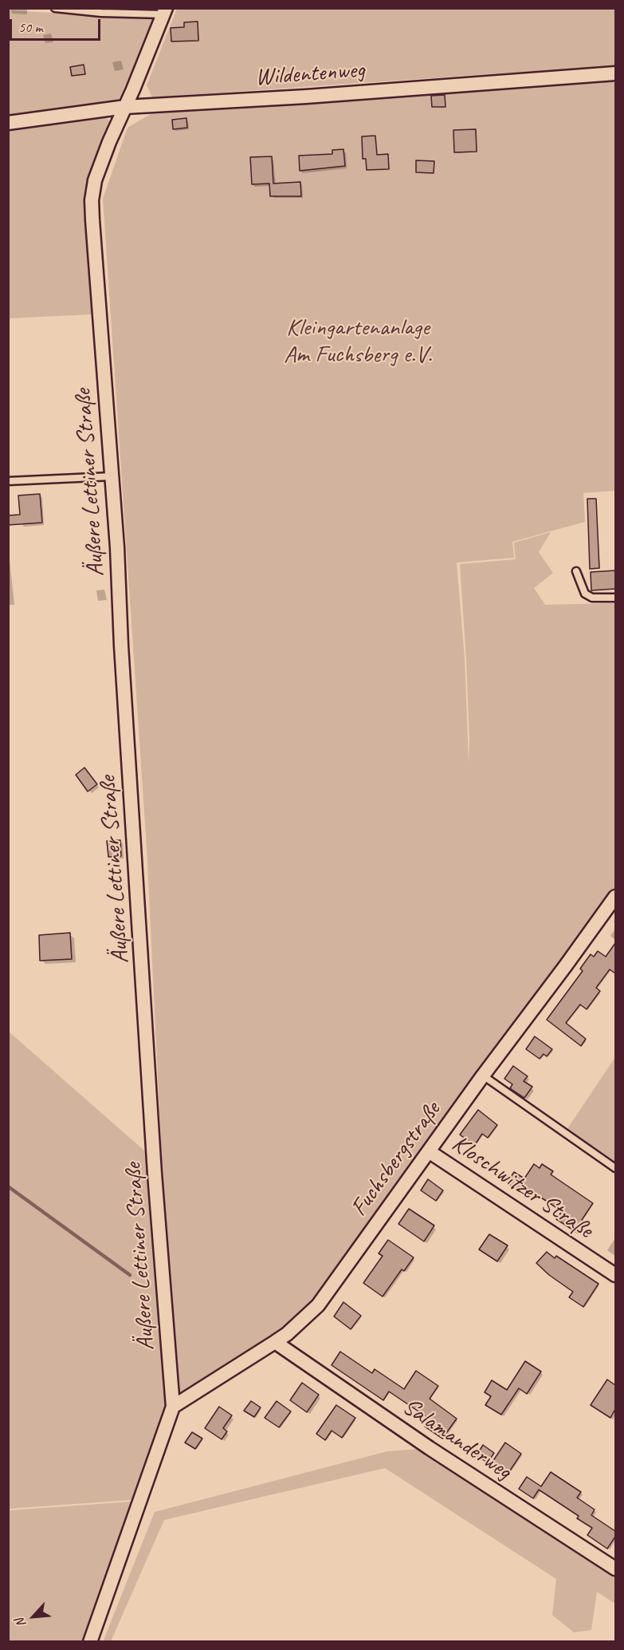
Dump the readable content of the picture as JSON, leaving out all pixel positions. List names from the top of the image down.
{
  "streets": {
    "street": [
      "Wildentenweg",
      "Äußere Lettiner Straße",
      "Fuchsbergstraße",
      "Kloschwitzer Straße",
      "Salamanderweg"
    ]
  },
  "crossings": [
    ["Wildentenweg", "Äußere Lettiner Straße"],
    ["Äußere Lettiner Straße", "Fuchsbergstraße"],
    ["Fuchsbergstraße", "Kloschwitzer Straße"],
    ["Fuchsbergstraße", "Salamanderweg"]
  ],
  "parks": ["Kleingartenanlage Am Fuchsberg e.V."],
  "scale_bar": "50 m",
  "north": "bottom left"
}
